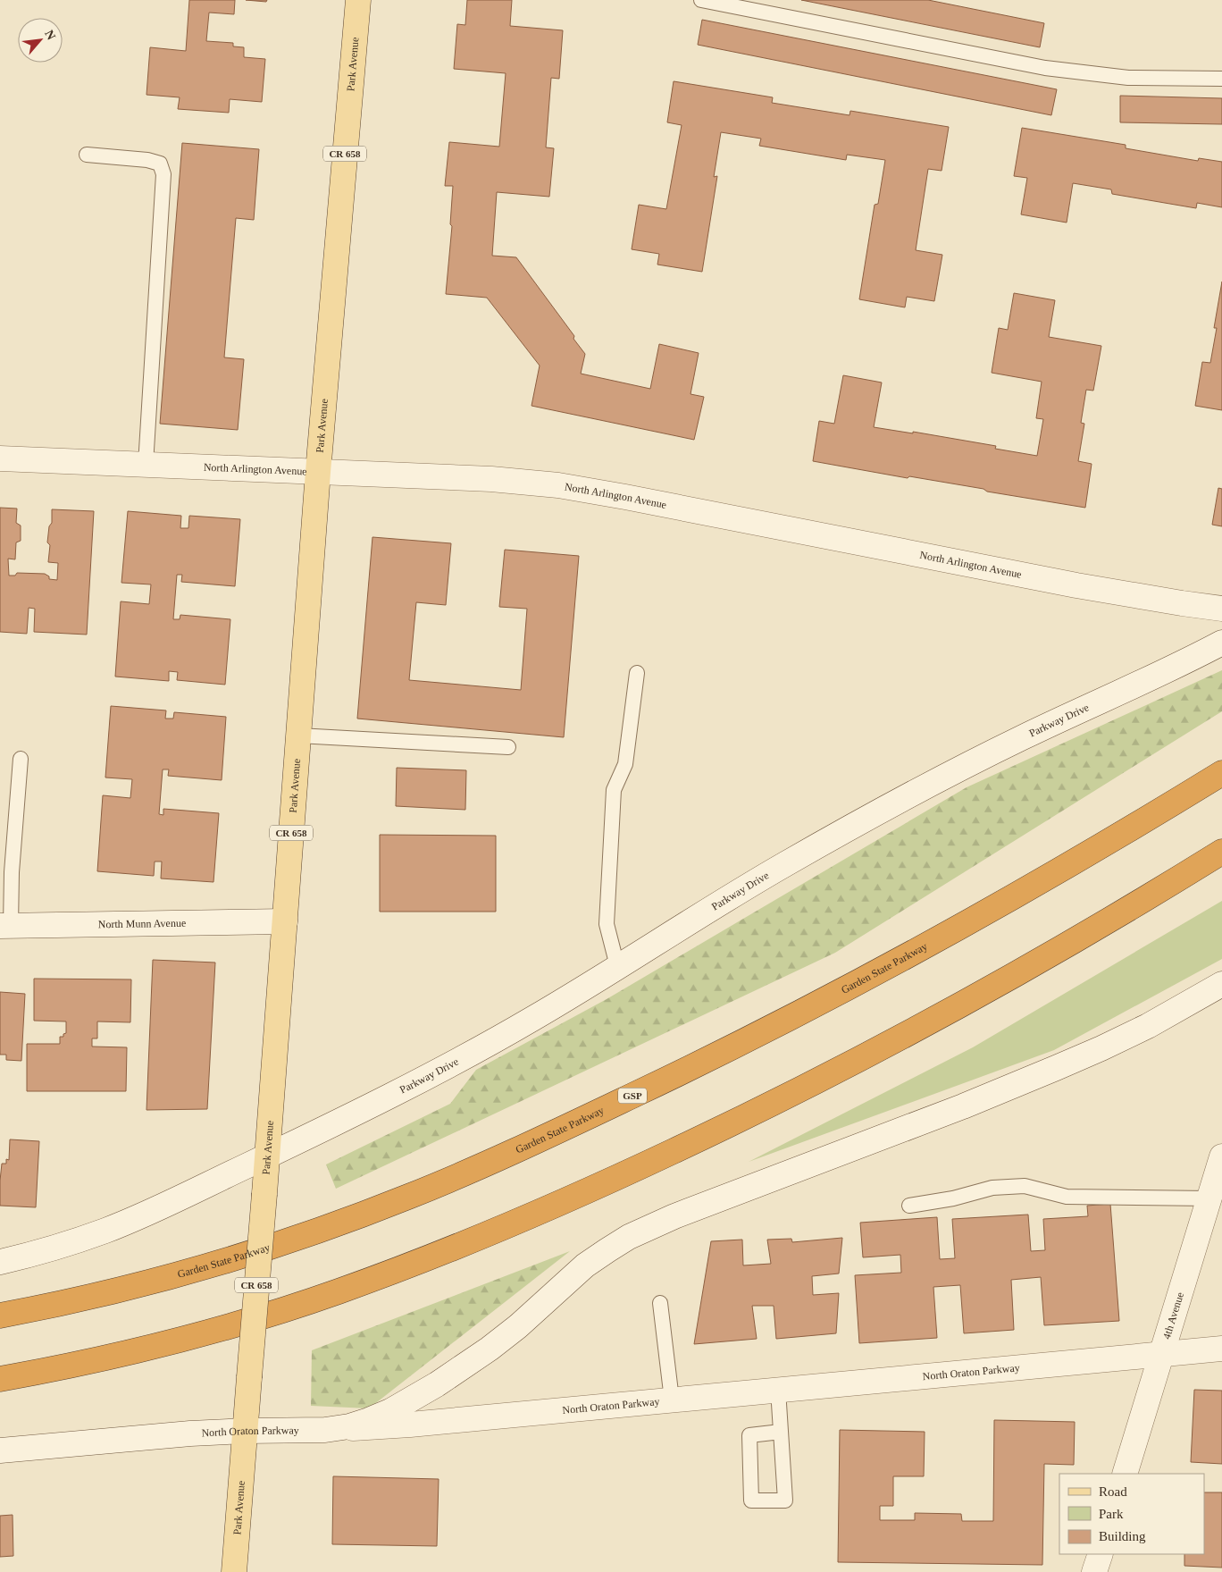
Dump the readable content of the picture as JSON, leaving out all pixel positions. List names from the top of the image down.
{
  "streets": {
    "highway": ["Garden State Parkway", "GSP"],
    "main road": [
      "Park Avenue",
      "CR 658",
      "North Arlington Avenue",
      "Parkway Drive",
      "North Munn Avenue",
      "4th Avenue",
      "North Oraton Parkway"
    ]
  },
  "crossings": [
    ["Park Avenue", "North Arlington Avenue"],
    ["Park Avenue", "Parkway Drive"],
    ["Park Avenue", "North Munn Avenue"],
    ["Park Avenue", "North Oraton Parkway"],
    ["4th Avenue", "North Oraton Parkway"]
  ],
  "legend": ["Road", "Park", "Building"],
  "north": "top right"
}
